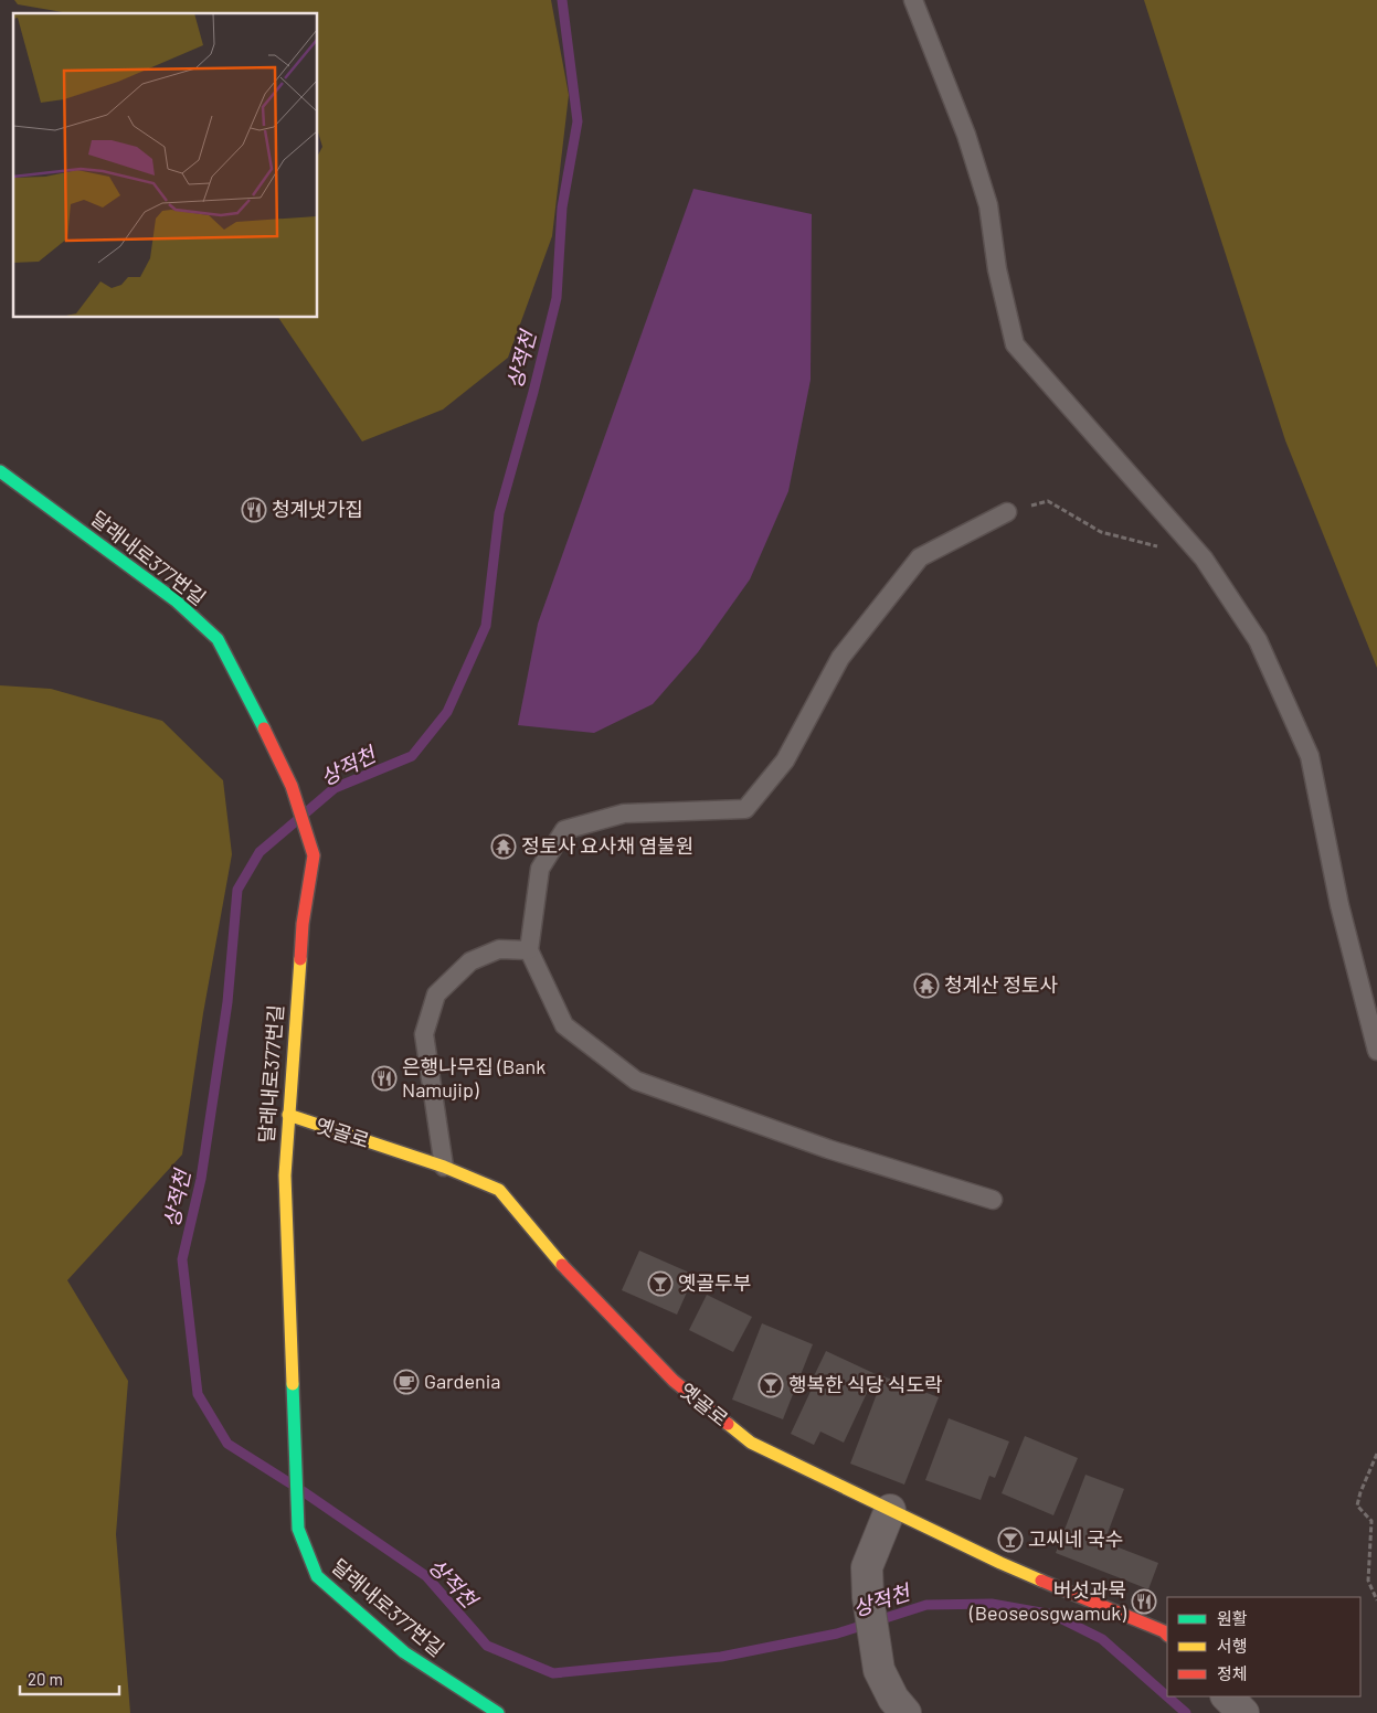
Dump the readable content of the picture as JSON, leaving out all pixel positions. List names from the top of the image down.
{
  "streets": {
    "street": ["달래내로377번길", "옛골로"]
  },
  "crossings": [
    ["달래내로377번길", "옛골로"]
  ],
  "water": ["상적천"],
  "places": {
    "restaurant": ["청계냇가집", "은행나무집 (Bank Namujip)", "버섯과묵 (Beoseosgwamuk)"],
    "temple": ["정토사 요사채 염불원", "청계산 정토사"],
    "bar": ["옛골두부", "행복한 식당 식도락", "고씨네 국수"],
    "cafe": ["Gardenia"]
  },
  "legend": ["원활", "서행", "정체"],
  "scale_bar": "20 m"
}
